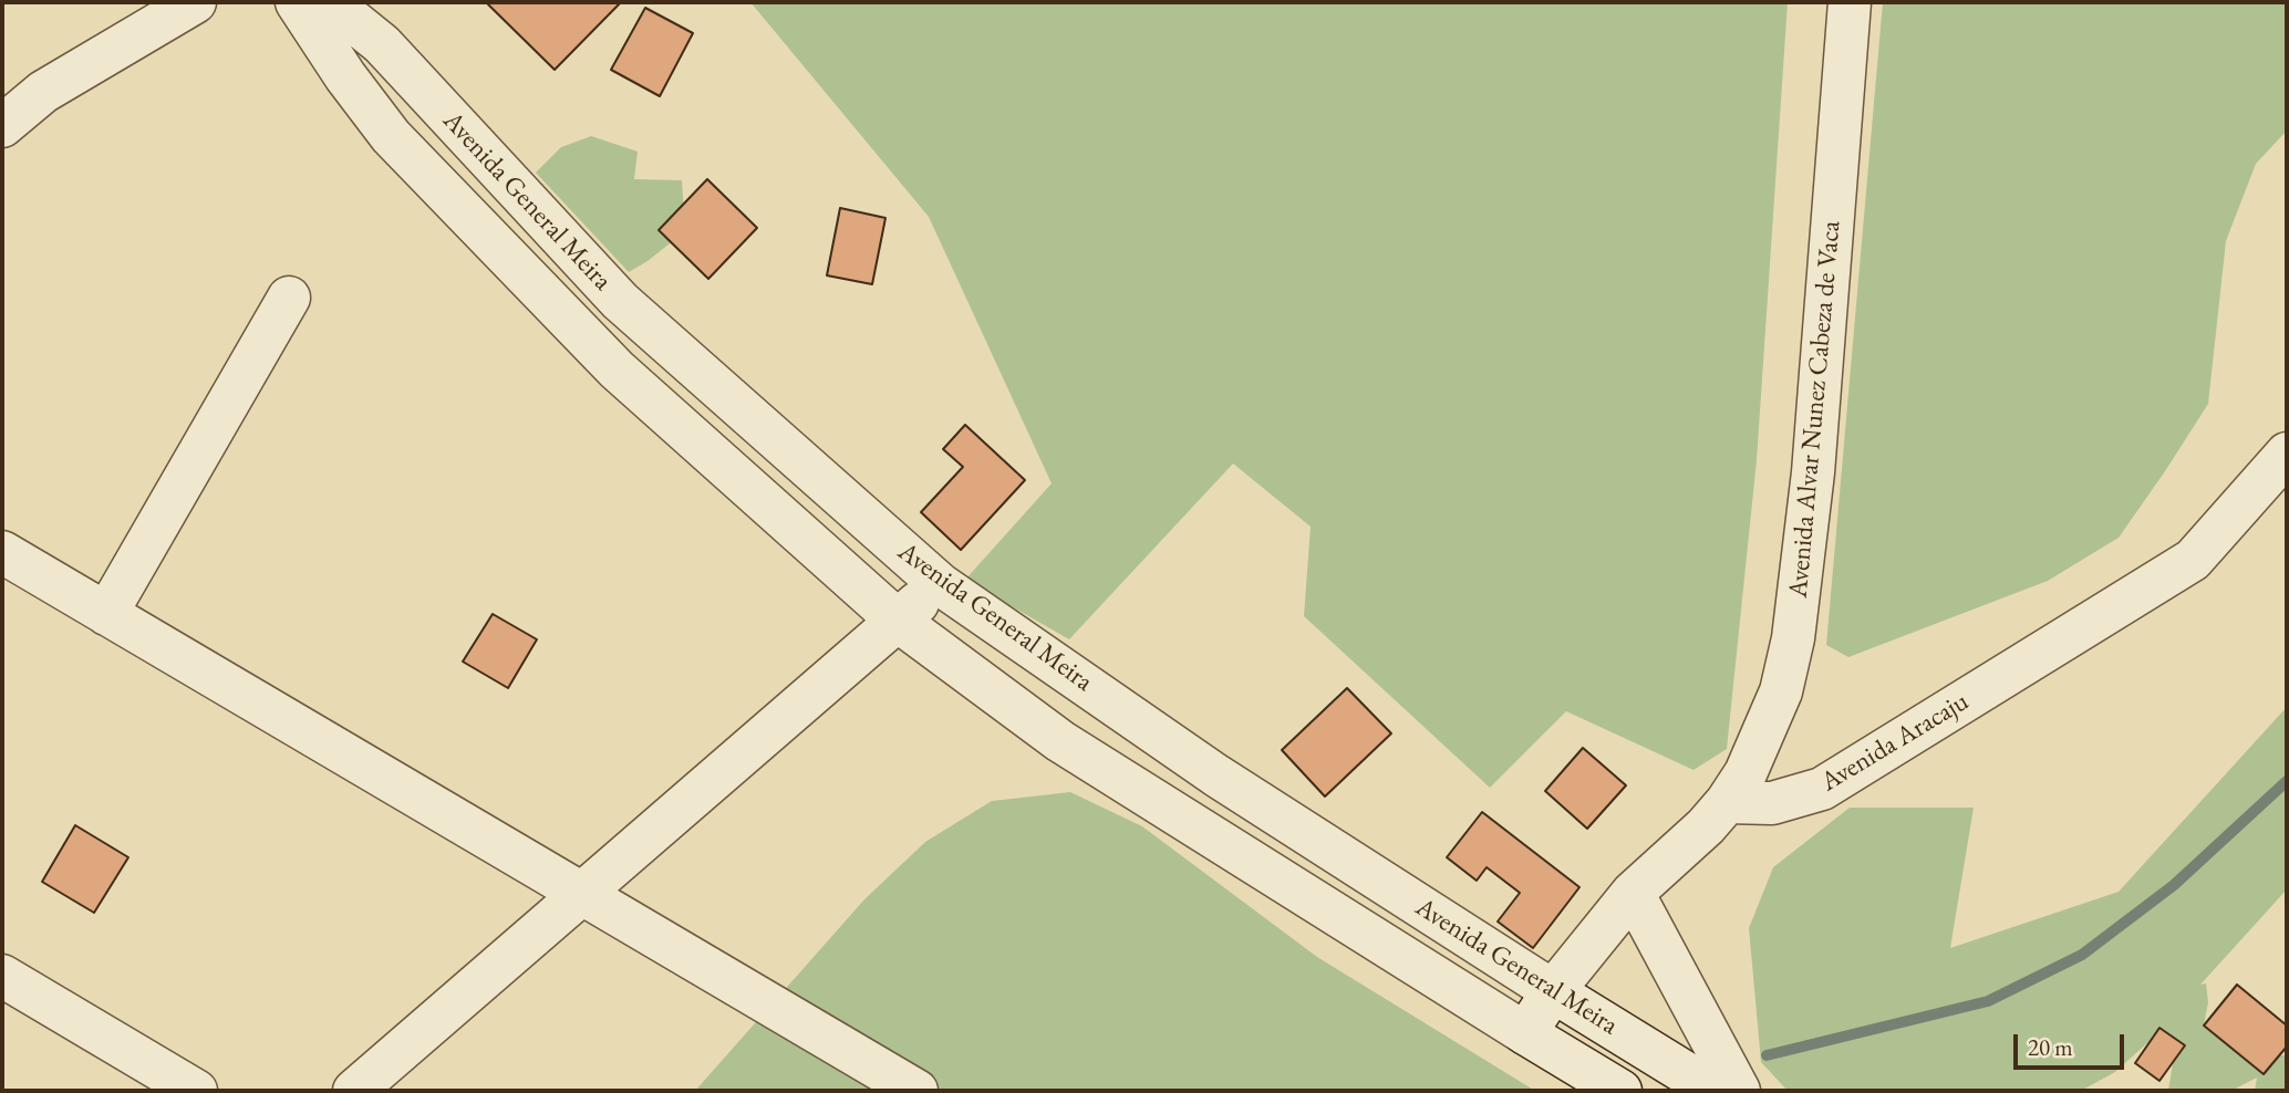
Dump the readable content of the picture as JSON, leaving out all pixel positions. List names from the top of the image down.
{
  "streets": {
    "street": ["Avenida General Meira", "Avenida Alvar Nunez Cabeza de Vaca", "Avenida Aracaju"]
  },
  "crossings": [
    ["Avenida Alvar Nunez Cabeza de Vaca", "Avenida Aracaju"]
  ],
  "scale_bar": "20 m"
}
